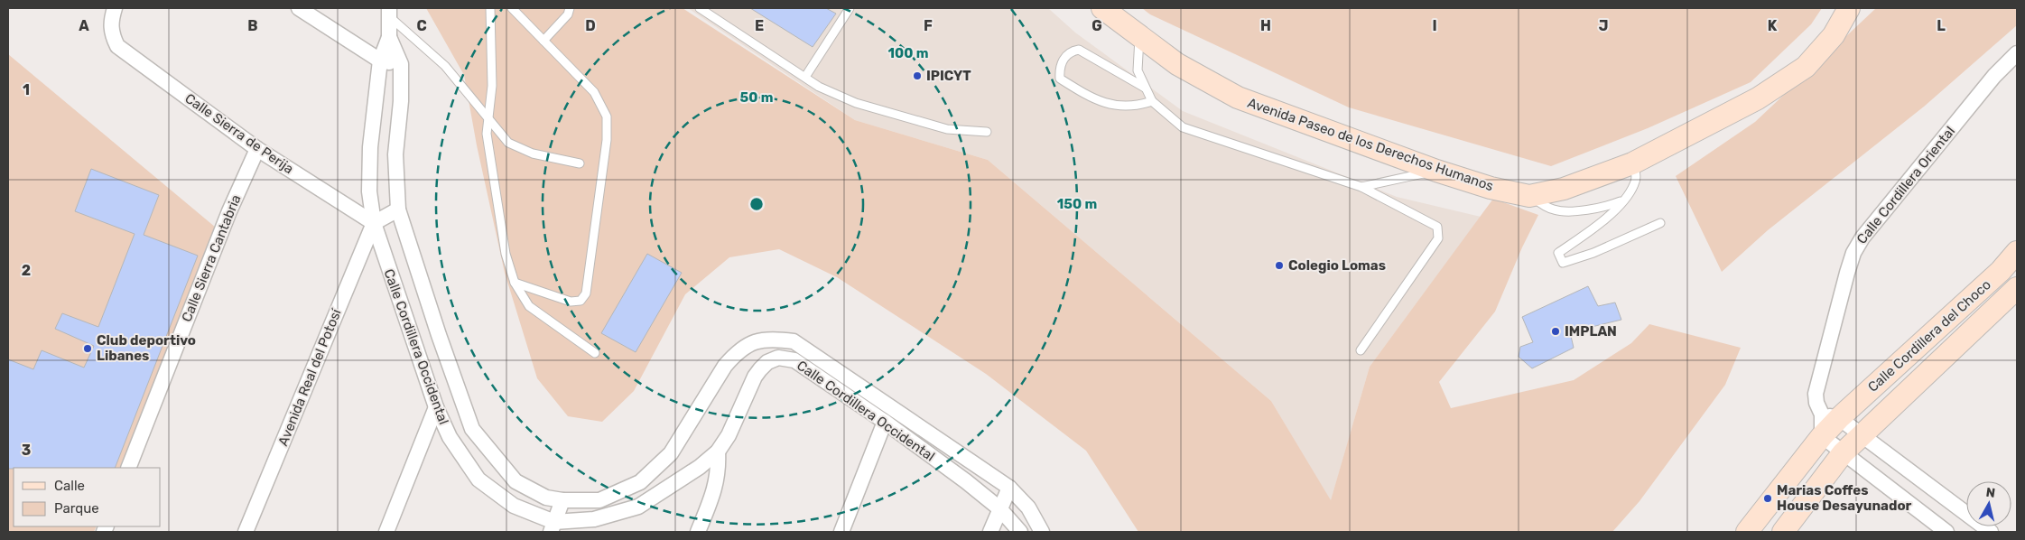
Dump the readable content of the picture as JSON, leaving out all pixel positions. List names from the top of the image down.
{
  "streets": {
    "main road": ["Avenida Paseo de los Derechos Humanos", "Calle Cordillera del Choco"],
    "street": [
      "Calle Sierra de Perija",
      "Calle Cordillera Oriental",
      "Calle Sierra Cantabria",
      "Calle Cordillera Occidental",
      "Avenida Real del Potosí"
    ]
  },
  "crossings": [
    ["Calle Sierra de Perija", "Calle Sierra Cantabria"],
    ["Calle Sierra de Perija", "Calle Cordillera Occidental"],
    ["Calle Sierra de Perija", "Avenida Real del Potosí"],
    ["Calle Cordillera Oriental", "Calle Cordillera del Choco"],
    ["Calle Cordillera Occidental", "Avenida Real del Potosí"]
  ],
  "places": [
    "IPICYT",
    "Colegio Lomas",
    "IMPLAN",
    "Club deportivo Libanes",
    "Marias Coffes House Desayunador"
  ],
  "legend": ["Calle", "Parque"],
  "north": "top",
  "grid": {
    "columns": [
      "A",
      "B",
      "C",
      "D",
      "E",
      "F",
      "G",
      "H",
      "I",
      "J",
      "K",
      "L"
    ],
    "rows": ["1", "2", "3"]
  },
  "rings": ["100 m", "50 m", "150 m"]
}
